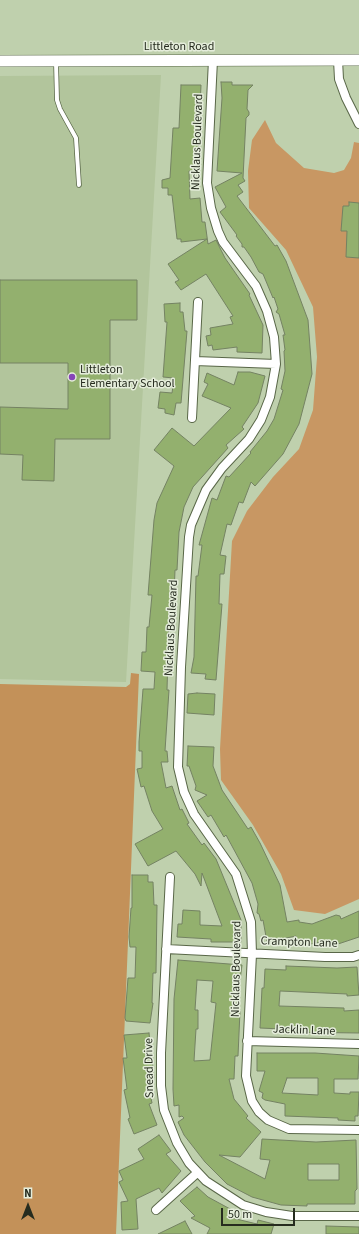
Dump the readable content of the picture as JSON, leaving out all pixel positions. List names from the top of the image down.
{
  "streets": {
    "street": [
      "Littleton Road",
      "Nicklaus Boulevard",
      "Crampton Lane",
      "Jacklin Lane",
      "Snead Drive"
    ]
  },
  "crossings": [
    ["Littleton Road", "Nicklaus Boulevard"],
    ["Nicklaus Boulevard", "Crampton Lane"],
    ["Nicklaus Boulevard", "Jacklin Lane"],
    ["Crampton Lane", "Snead Drive"]
  ],
  "places": ["Littleton Elementary School"],
  "scale_bar": "50 m",
  "north": "top"
}
